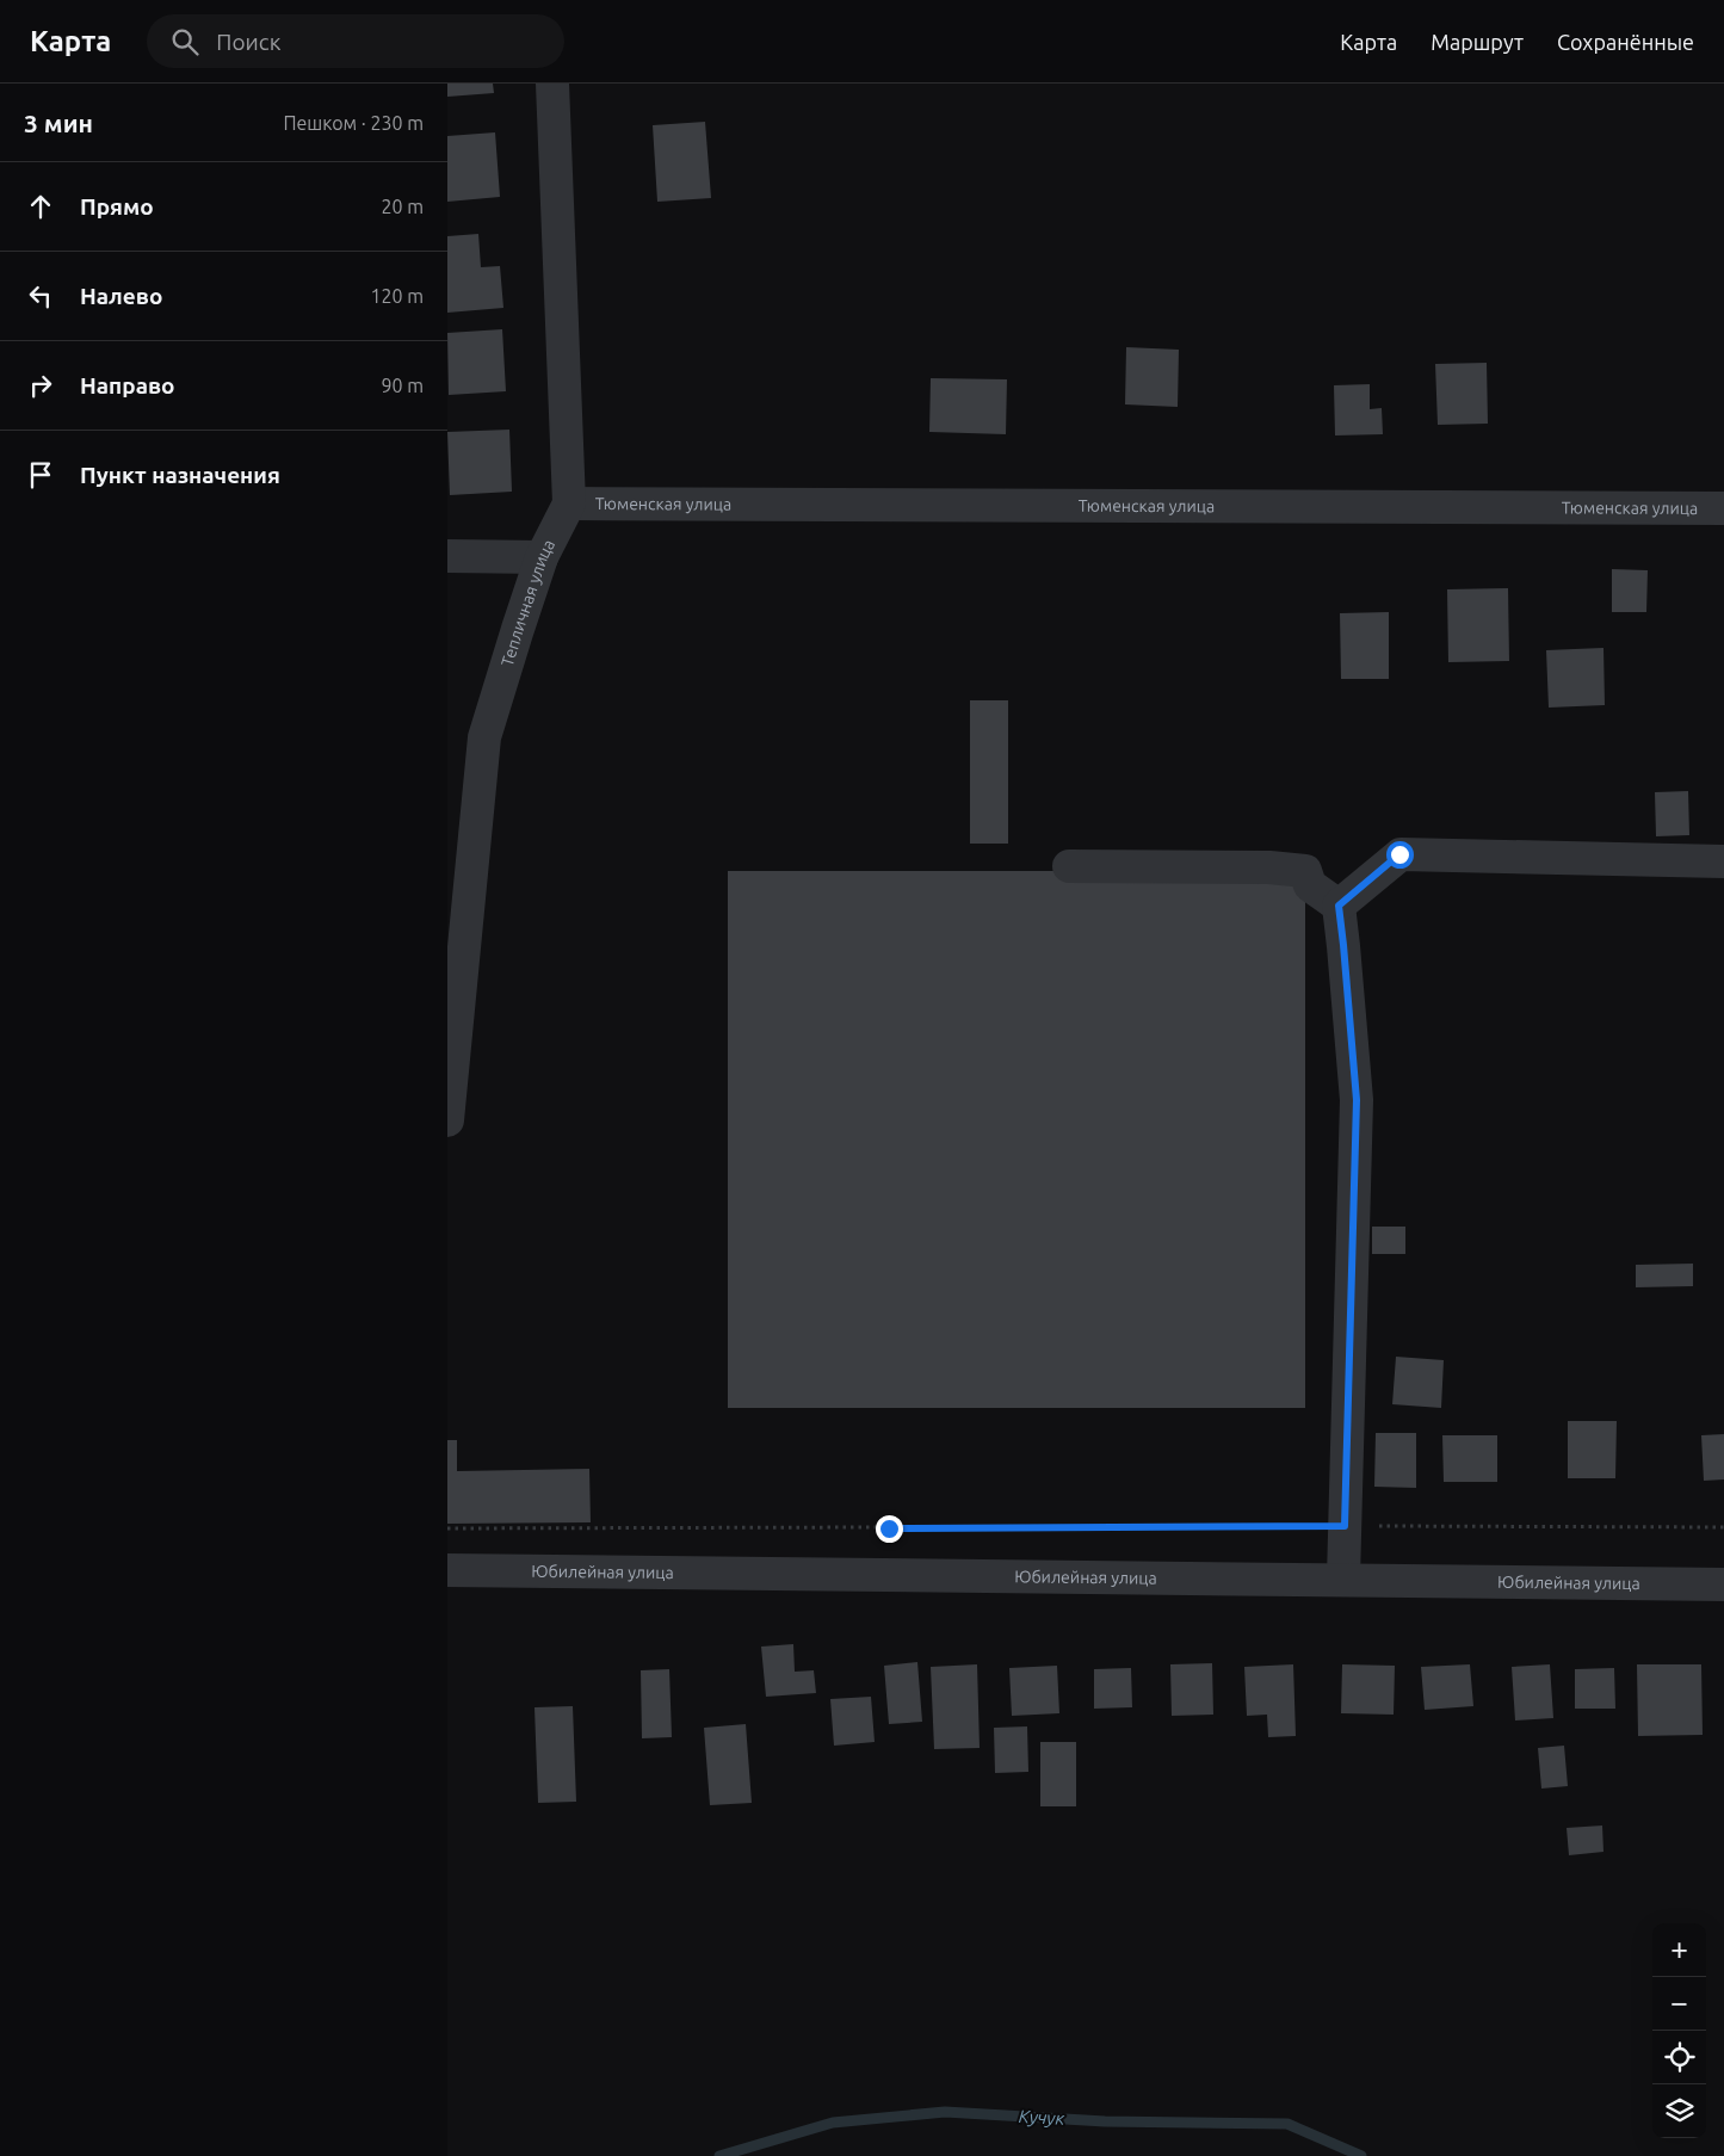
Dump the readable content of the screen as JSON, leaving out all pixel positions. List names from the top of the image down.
{
  "streets": {
    "street": ["Тюменская улица", "Тепличная улица", "Юбилейная улица"]
  },
  "crossings": [
    ["Тюменская улица", "Тепличная улица"]
  ],
  "water": ["Кучук"],
  "page": {
    "header": "Карта",
    "search": "Поиск",
    "nav": ["Карта", "Маршрут", "Сохранённые"],
    "heading": ["3 мин", "Пешком · 230 m"],
    "list": [
      ["Прямо", "20 m"],
      ["Налево", "120 m"],
      ["Направо", "90 m"],
      "Пункт назначения"
    ],
    "map_buttons": ["+", "−"]
  }
}
